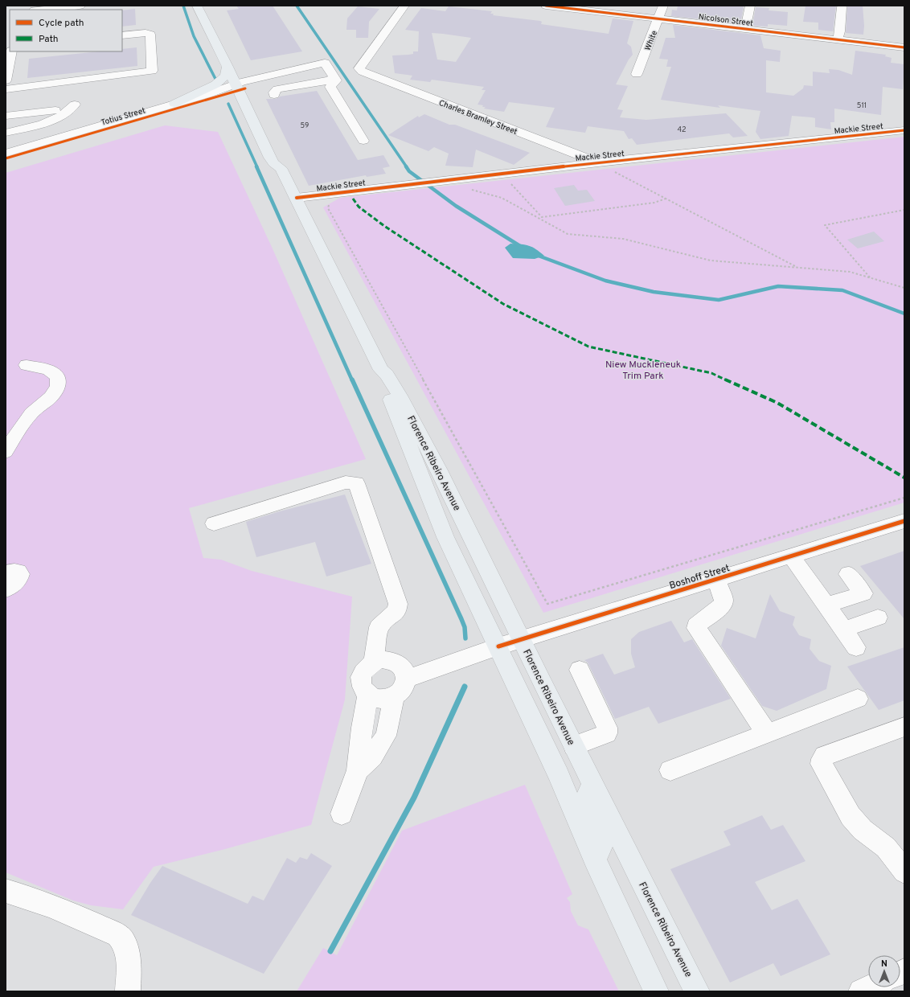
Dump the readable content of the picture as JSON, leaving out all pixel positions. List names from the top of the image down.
{
  "streets": {
    "main road": ["Florence Ribeiro Avenue"],
    "street": [
      "Nicolson Street",
      "White",
      "Totius Street",
      "Charles Bramley Street",
      "Mackie Street",
      "Boshoff Street"
    ]
  },
  "crossings": [
    ["Nicolson Street", "White"],
    ["Totius Street", "Florence Ribeiro Avenue"],
    ["Charles Bramley Street", "Mackie Street"],
    ["Mackie Street", "Florence Ribeiro Avenue"],
    ["Florence Ribeiro Avenue", "Boshoff Street"]
  ],
  "parks": ["Niew Muckleneuk Trim Park"],
  "house_numbers": ["511", "59", "42"],
  "legend": ["Cycle path", "Path"],
  "north": "top"
}
